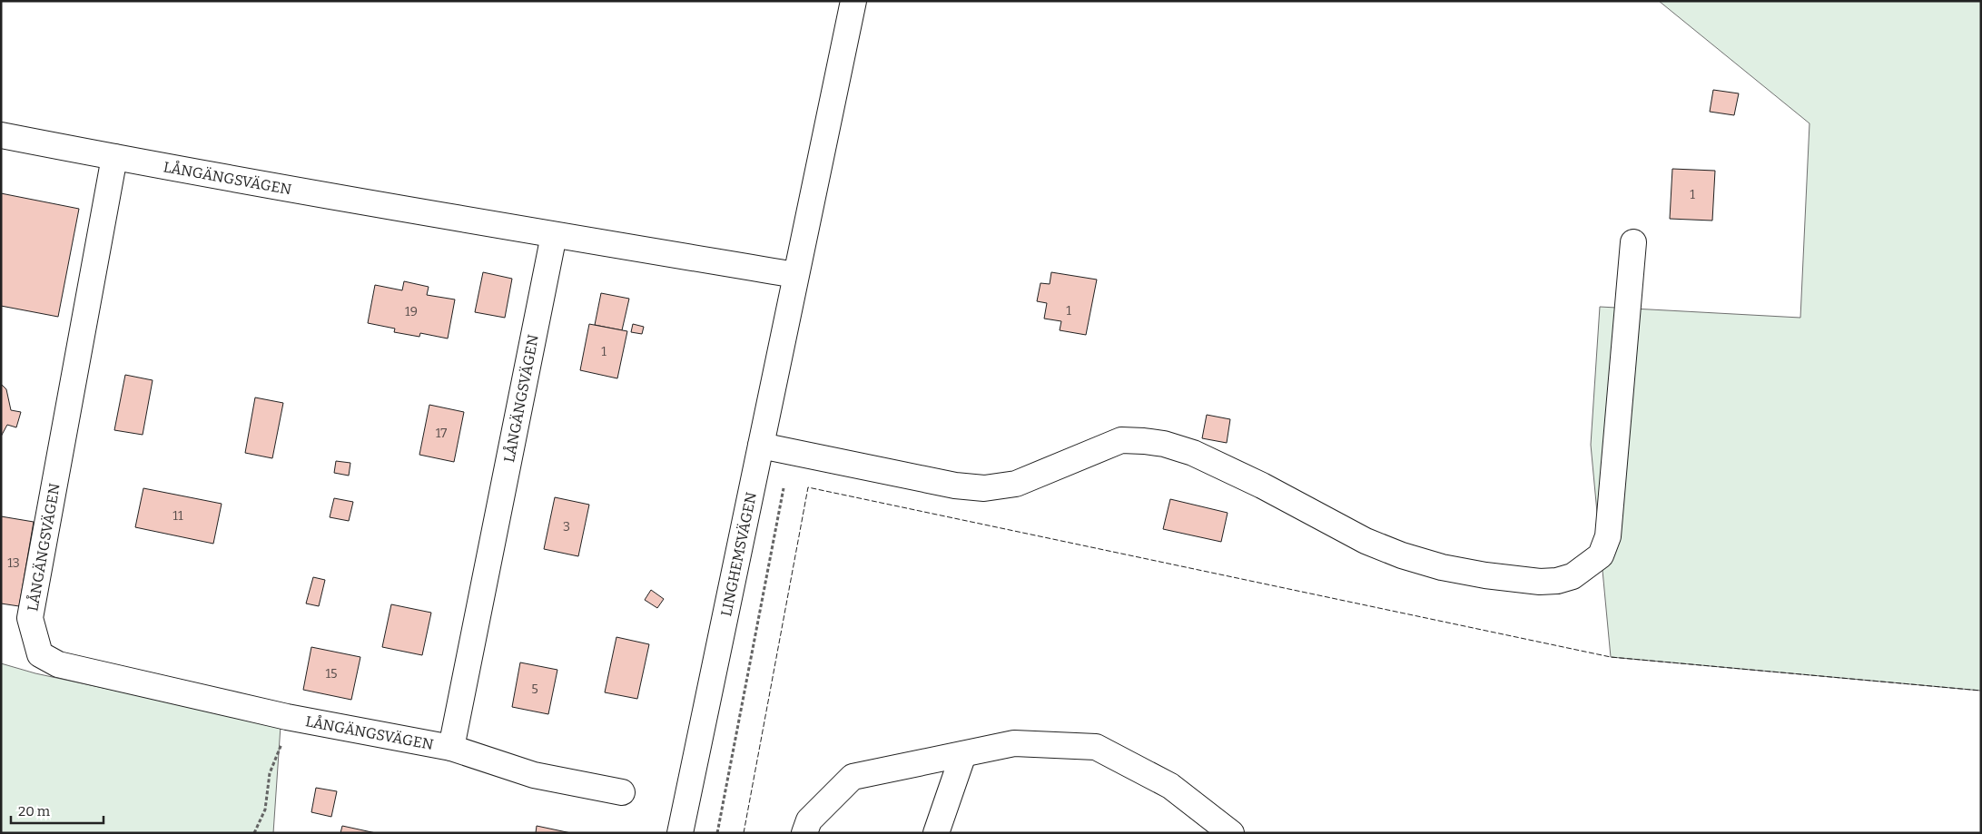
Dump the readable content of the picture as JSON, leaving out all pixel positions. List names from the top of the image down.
{
  "streets": {
    "street": ["LÅNGÄNGSVÄGEN", "LINGHEMSVÄGEN"]
  },
  "crossings": [
    ["LÅNGÄNGSVÄGEN", "LINGHEMSVÄGEN"]
  ],
  "house_numbers": [
    "1",
    "1",
    "19",
    "1",
    "17",
    "11",
    "3",
    "13",
    "15",
    "5"
  ],
  "scale_bar": "20 m"
}
